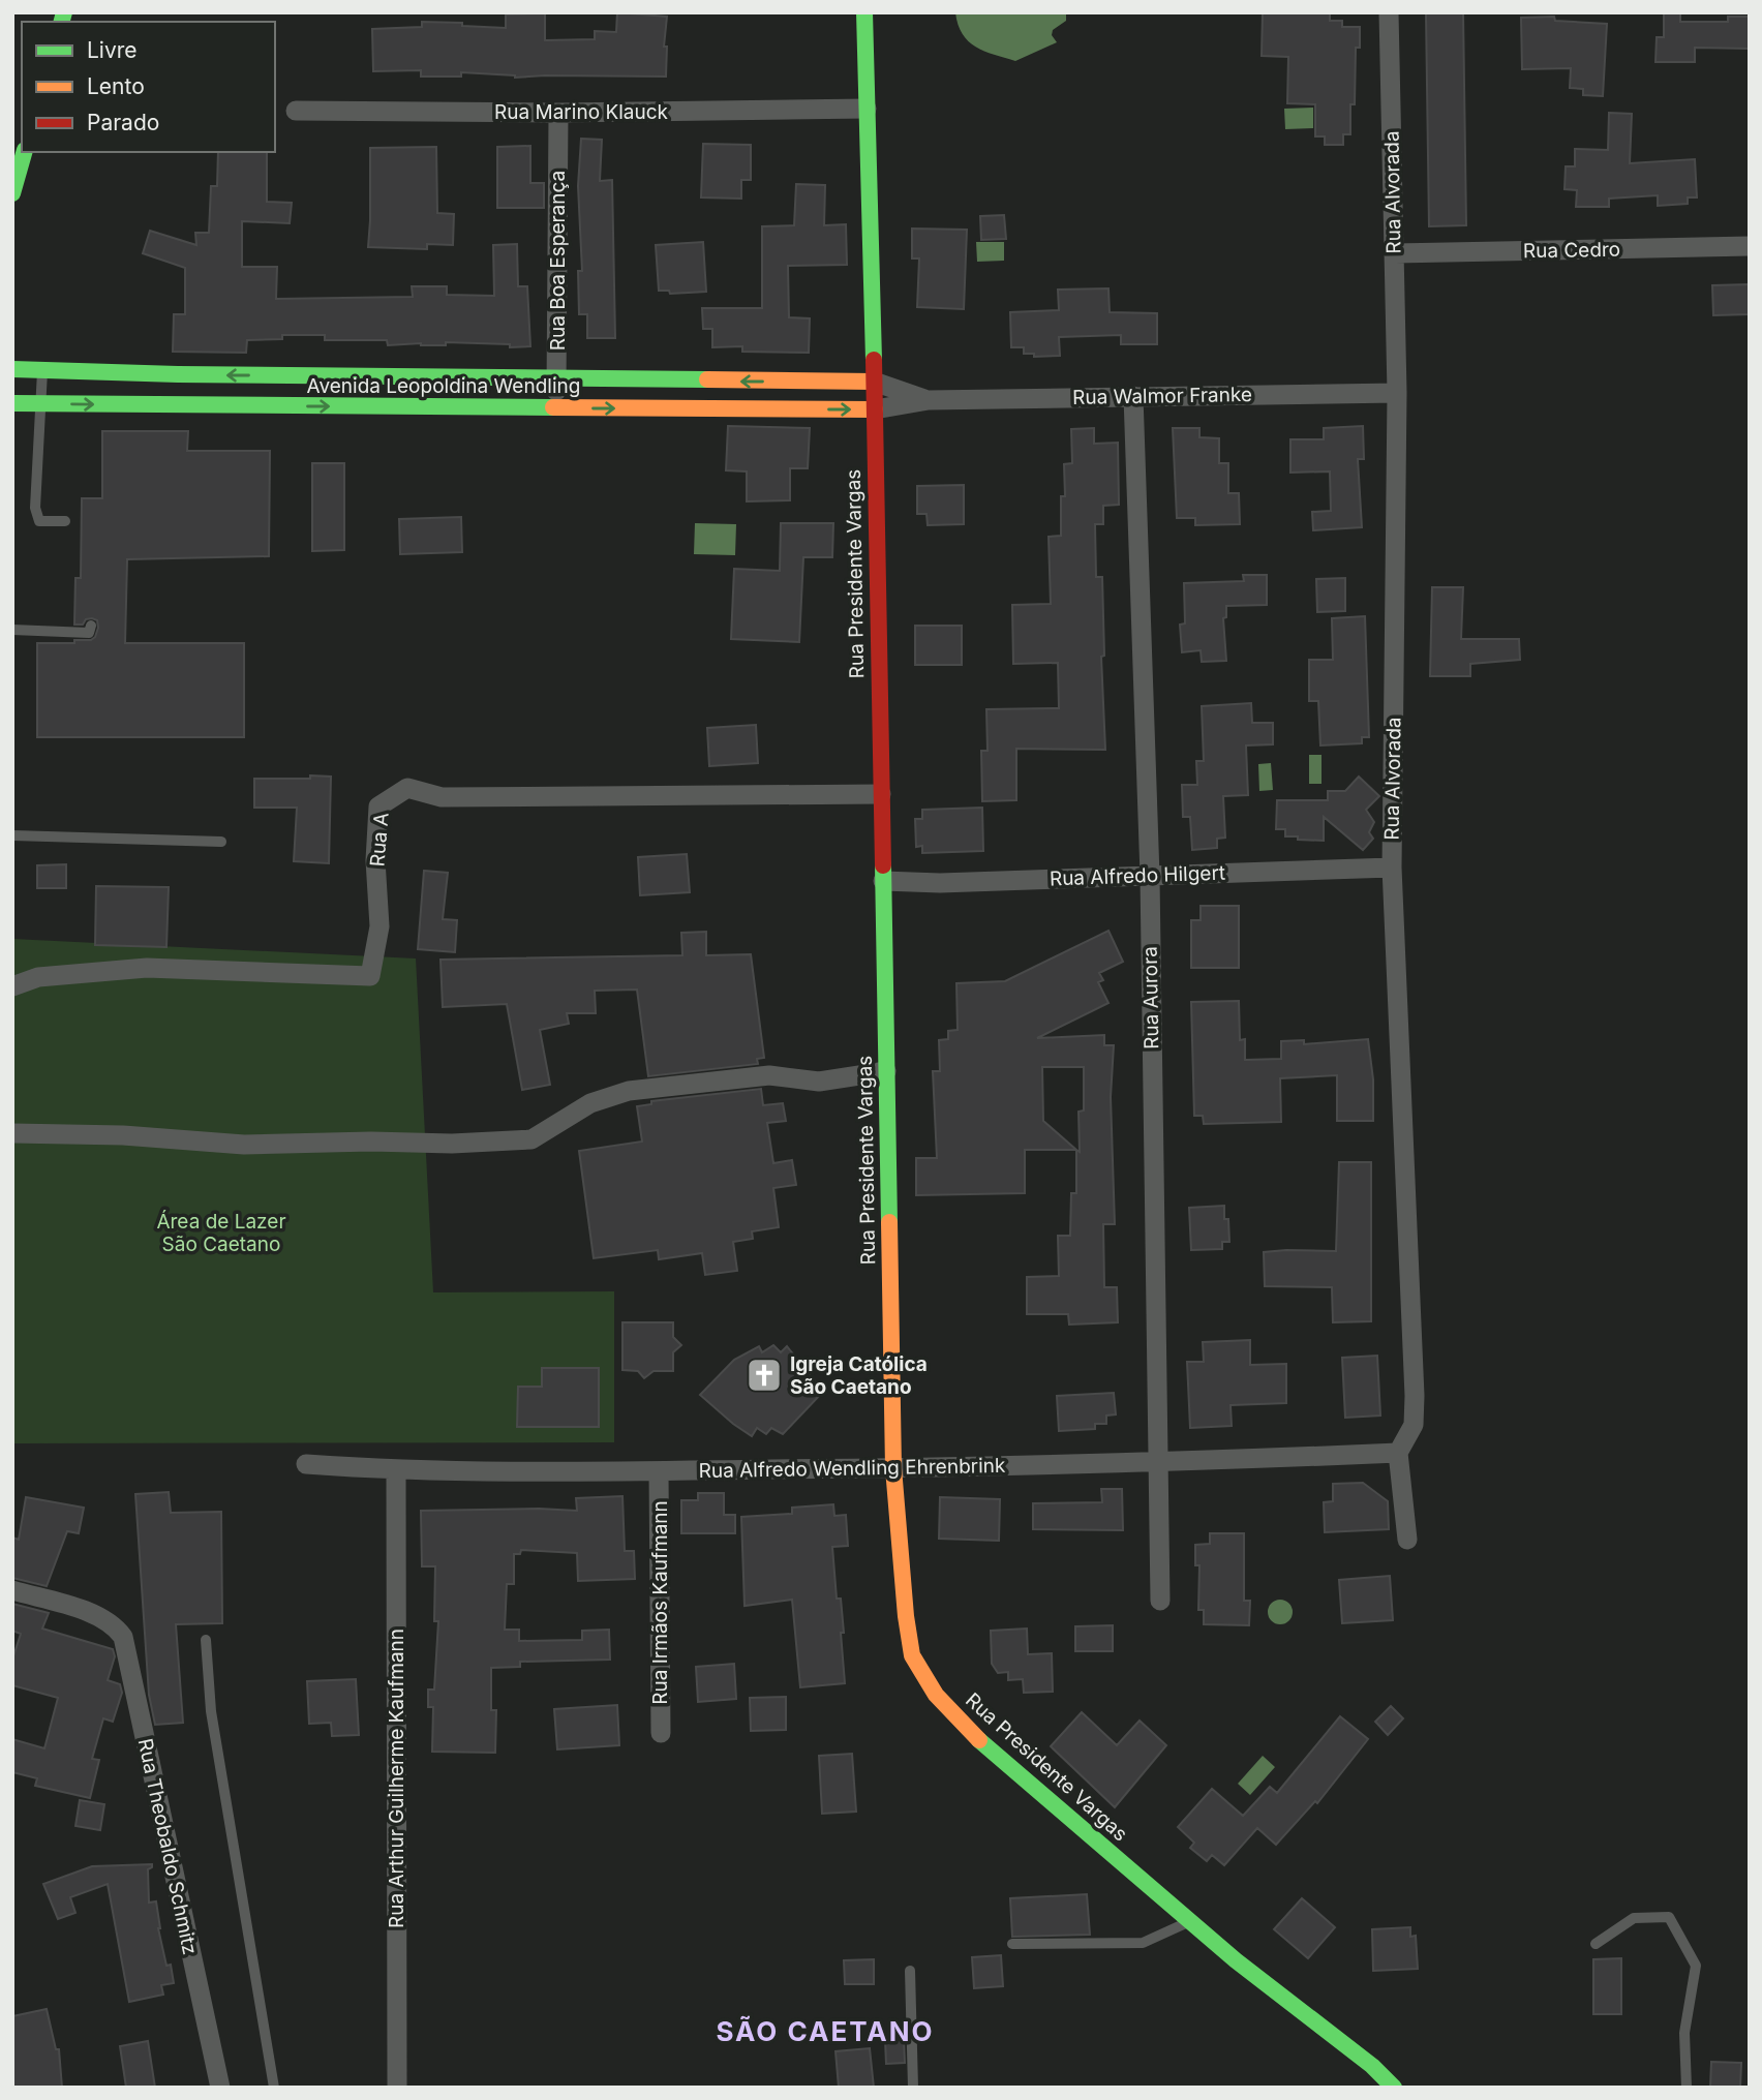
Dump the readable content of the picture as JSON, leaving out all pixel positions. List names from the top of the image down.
{
  "streets": {
    "main road": ["Avenida Leopoldina Wendling", "Rua Presidente Vargas"],
    "street": [
      "Rua Marino Klauck",
      "Rua Alvorada",
      "Rua Cedro",
      "Rua Boa Esperança",
      "Rua Walmor Franke",
      "Rua A",
      "Rua Alfredo Hilgert",
      "Rua Aurora",
      "Rua Alfredo Wendling Ehrenbrink",
      "Rua Irmãos Kaufmann",
      "Rua Arthur Guilherme Kaufmann",
      "Rua Theobaldo Schmitz"
    ]
  },
  "crossings": [
    ["Rua Marino Klauck", "Rua Boa Esperança"],
    ["Rua Marino Klauck", "Rua Presidente Vargas"],
    ["Rua Alvorada", "Rua Cedro"],
    ["Rua Alvorada", "Rua Walmor Franke"],
    ["Rua Alvorada", "Rua Alfredo Hilgert"],
    ["Rua Alvorada", "Rua Alfredo Wendling Ehrenbrink"],
    ["Rua Boa Esperança", "Avenida Leopoldina Wendling"],
    ["Avenida Leopoldina Wendling", "Rua Walmor Franke"],
    ["Avenida Leopoldina Wendling", "Rua Presidente Vargas"],
    ["Rua Walmor Franke", "Rua Presidente Vargas"],
    ["Rua Walmor Franke", "Rua Aurora"],
    ["Rua Presidente Vargas", "Rua A"],
    ["Rua Presidente Vargas", "Rua Alfredo Hilgert"],
    ["Rua Presidente Vargas", "Rua Alfredo Wendling Ehrenbrink"],
    ["Rua Alfredo Hilgert", "Rua Aurora"],
    ["Rua Aurora", "Rua Alfredo Wendling Ehrenbrink"],
    ["Rua Alfredo Wendling Ehrenbrink", "Rua Irmãos Kaufmann"],
    ["Rua Alfredo Wendling Ehrenbrink", "Rua Arthur Guilherme Kaufmann"]
  ],
  "districts": ["SÃO CAETANO"],
  "parks": ["Área de Lazer São Caetano"],
  "places": {
    "church": ["Igreja Católica São Caetano"]
  },
  "legend": ["Livre", "Lento", "Parado"]
}
